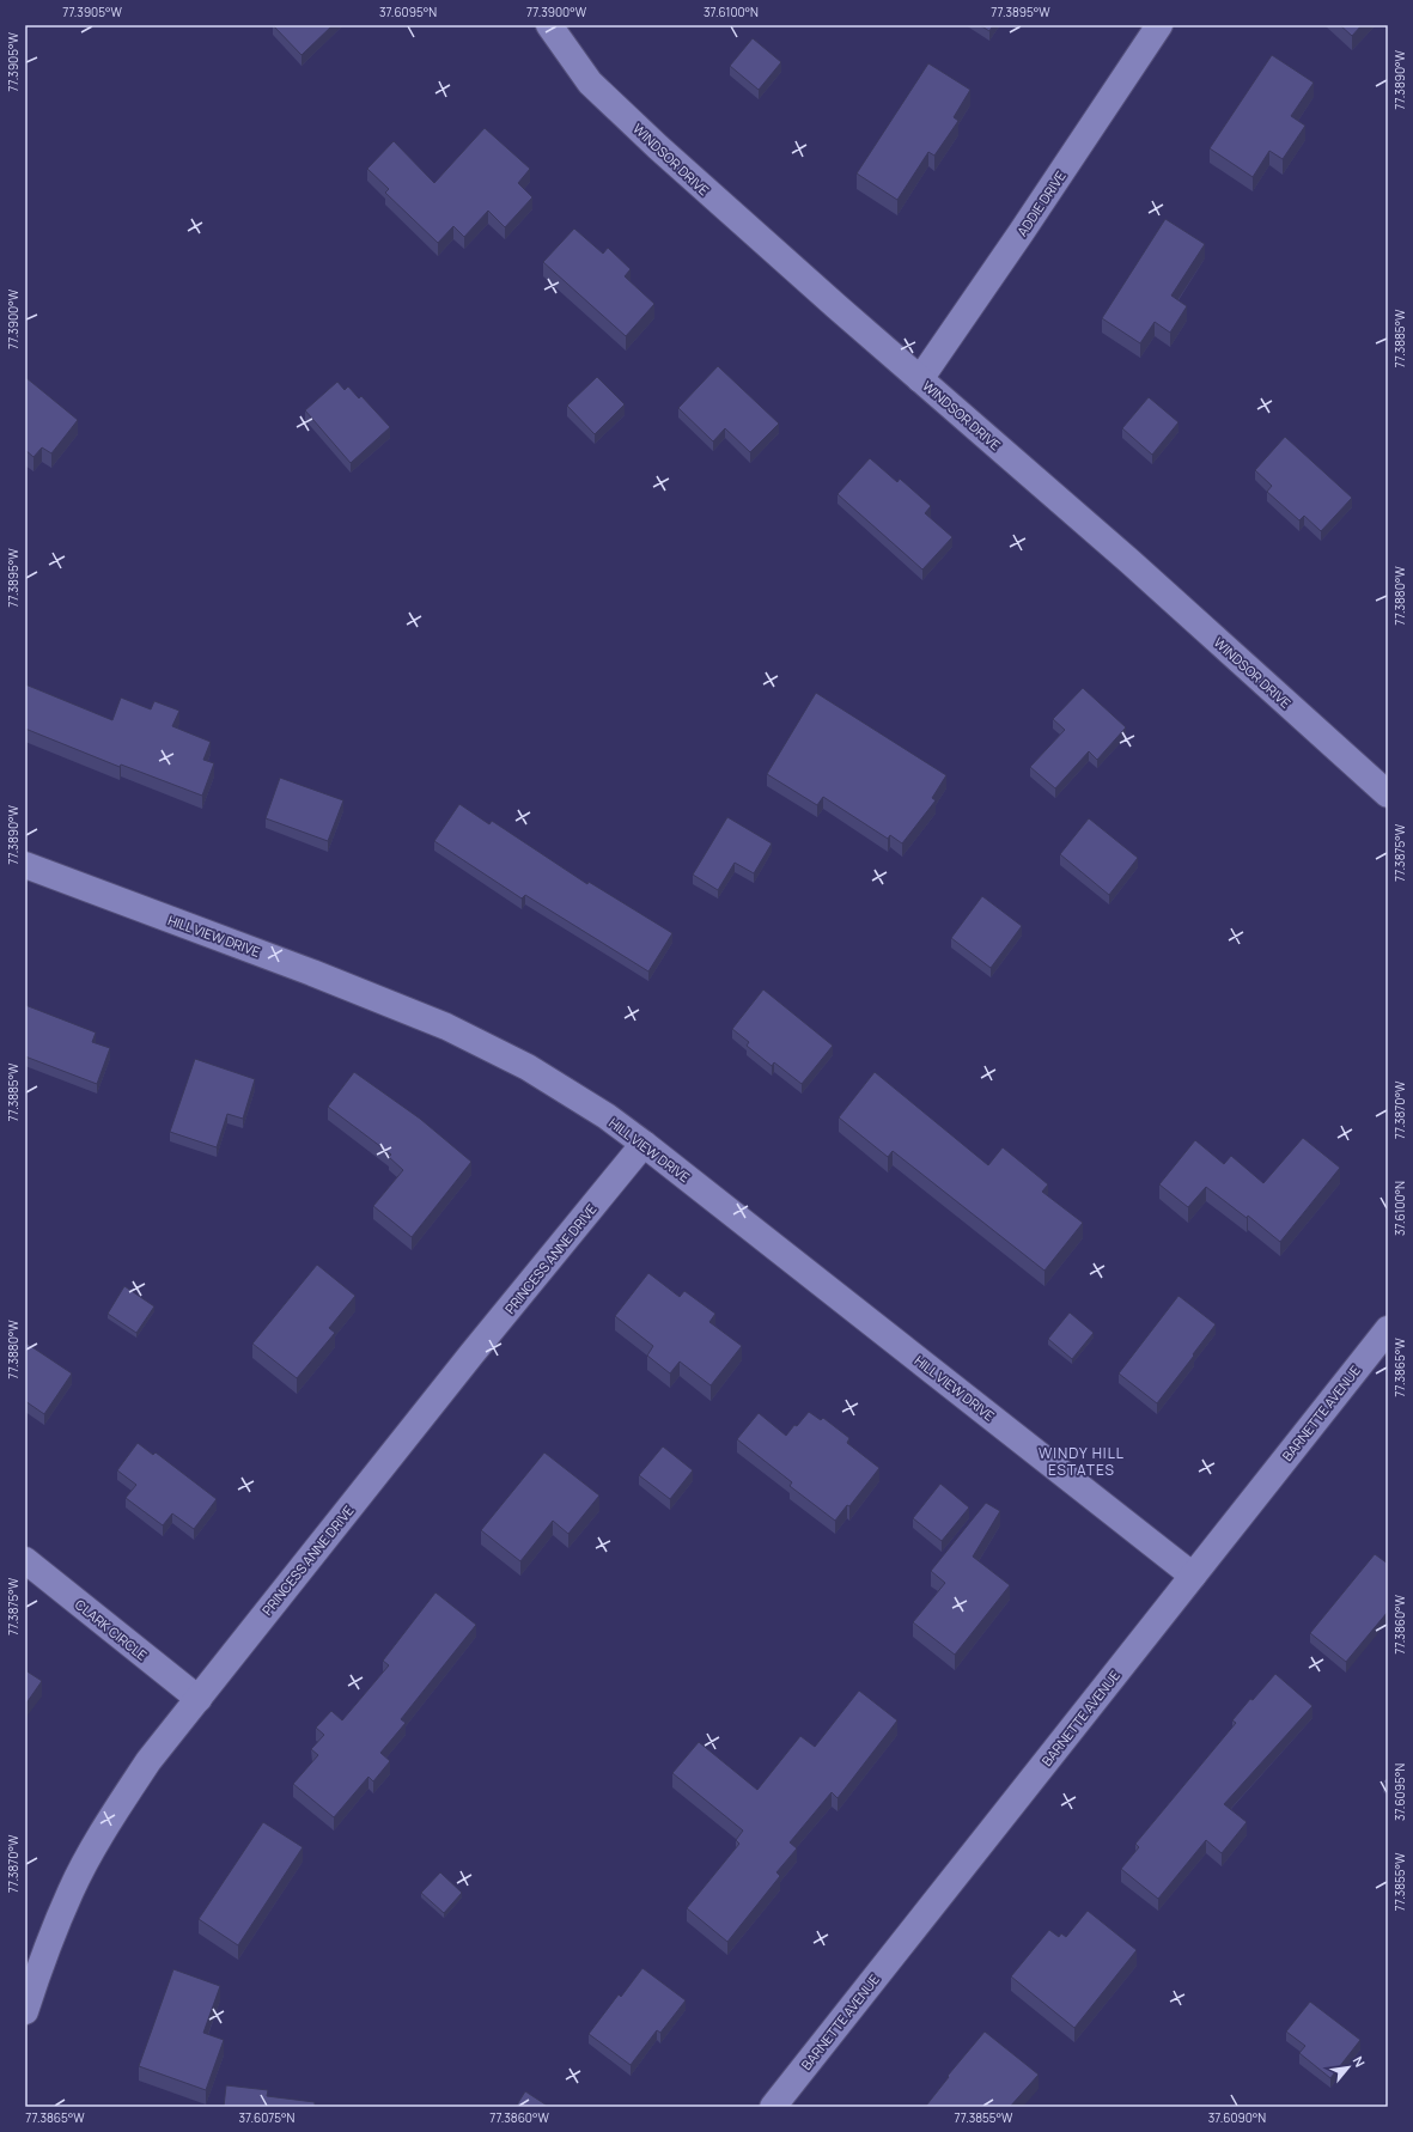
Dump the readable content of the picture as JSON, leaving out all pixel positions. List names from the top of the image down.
{
  "streets": {
    "street": [
      "WINDSOR DRIVE",
      "ADDIE DRIVE",
      "HILL VIEW DRIVE",
      "PRINCESS ANNE DRIVE",
      "BARNETTE AVENUE",
      "CLARK CIRCLE"
    ]
  },
  "crossings": [
    ["WINDSOR DRIVE", "ADDIE DRIVE"],
    ["HILL VIEW DRIVE", "PRINCESS ANNE DRIVE"],
    ["HILL VIEW DRIVE", "BARNETTE AVENUE"],
    ["PRINCESS ANNE DRIVE", "CLARK CIRCLE"]
  ],
  "districts": ["WINDY HILL ESTATES"],
  "north": "top right",
  "coordinates": [
    "77.3905°W",
    "37.6095°N",
    "77.3900°W",
    "37.6100°N",
    "77.3895°W",
    "77.3890°W",
    "77.3885°W",
    "77.3880°W",
    "77.3875°W",
    "77.3870°W",
    "77.3865°W",
    "77.3860°W",
    "77.3855°W",
    "37.6075°N",
    "37.6090°N"
  ]
}
